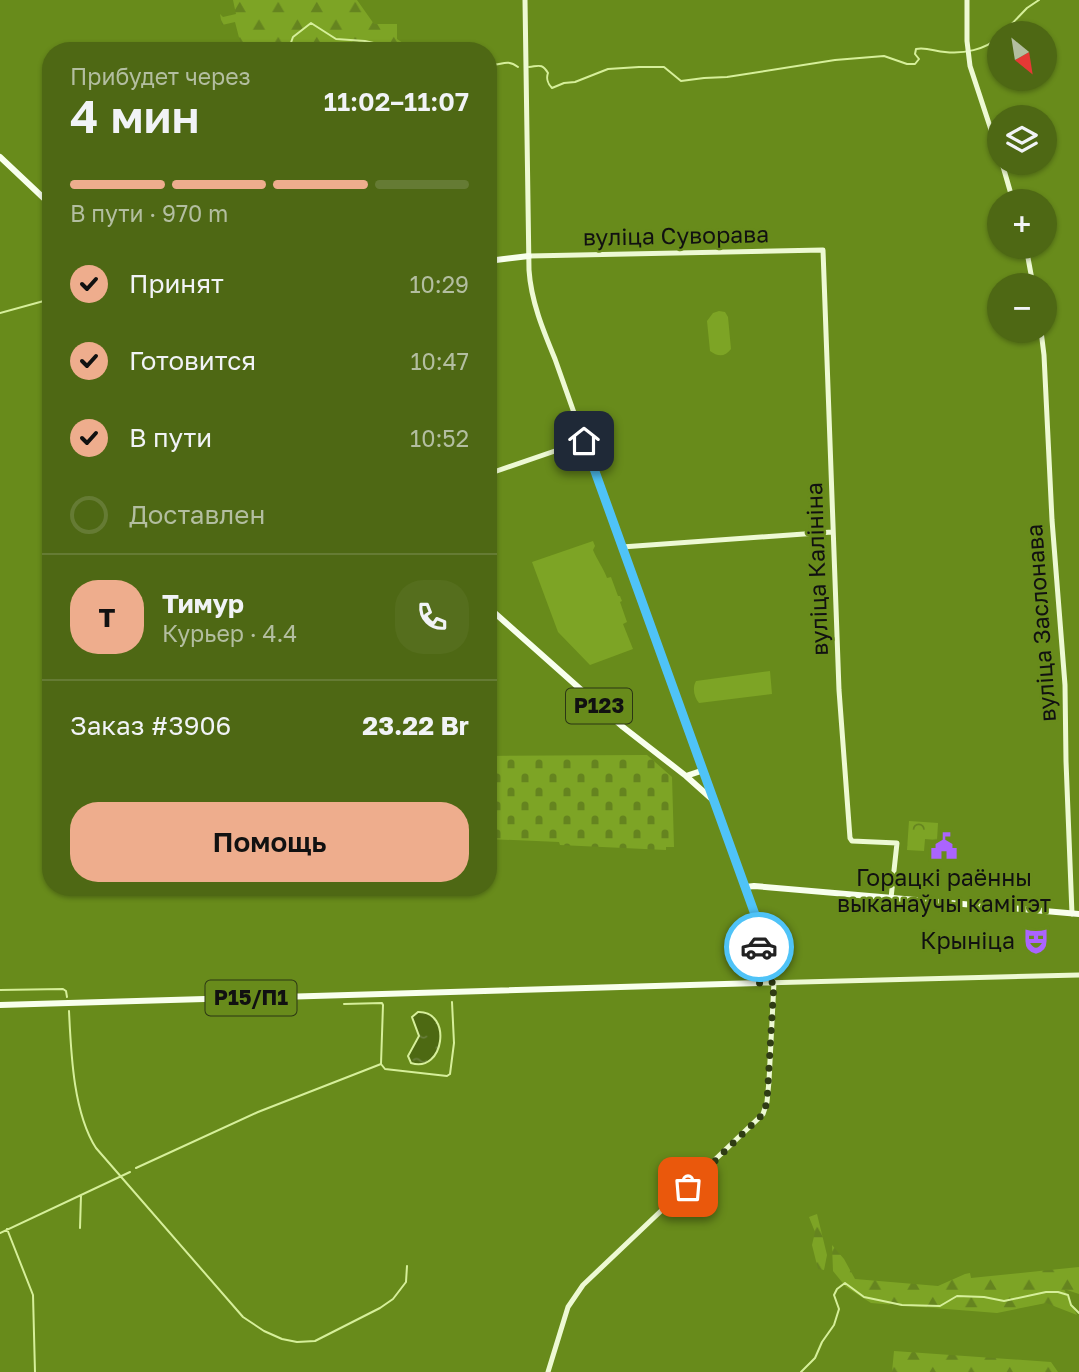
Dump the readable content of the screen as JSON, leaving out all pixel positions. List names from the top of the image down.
{
  "streets": {
    "main road": [
      "вуліца Суворава",
      "вуліца Калініна",
      "вуліца Заслонава",
      "Р123",
      "Р15/П1"
    ]
  },
  "crossings": [
    ["вуліца Суворава", "вуліца Калініна"]
  ],
  "places": {
    "public building": ["Горацкі раённы выканаўчы камітэт"],
    "theatre": ["Крыніца"]
  },
  "north": "bottom right",
  "page": {
    "map_buttons": ["+", "−"],
    "heading": ["4 мин", "Прибудет через", "11:02–11:07"],
    "panel": [
      "Тимур",
      "Курьер · 4.4",
      "Заказ #3906",
      "23.22 Br"
    ],
    "bar": "В пути · 970 m",
    "list": [
      ["Принят", "10:29"],
      ["Готовится", "10:47"],
      ["В пути", "10:52"],
      "Доставлен"
    ],
    "round": "Т",
    "buttons": "Помощь"
  }
}
